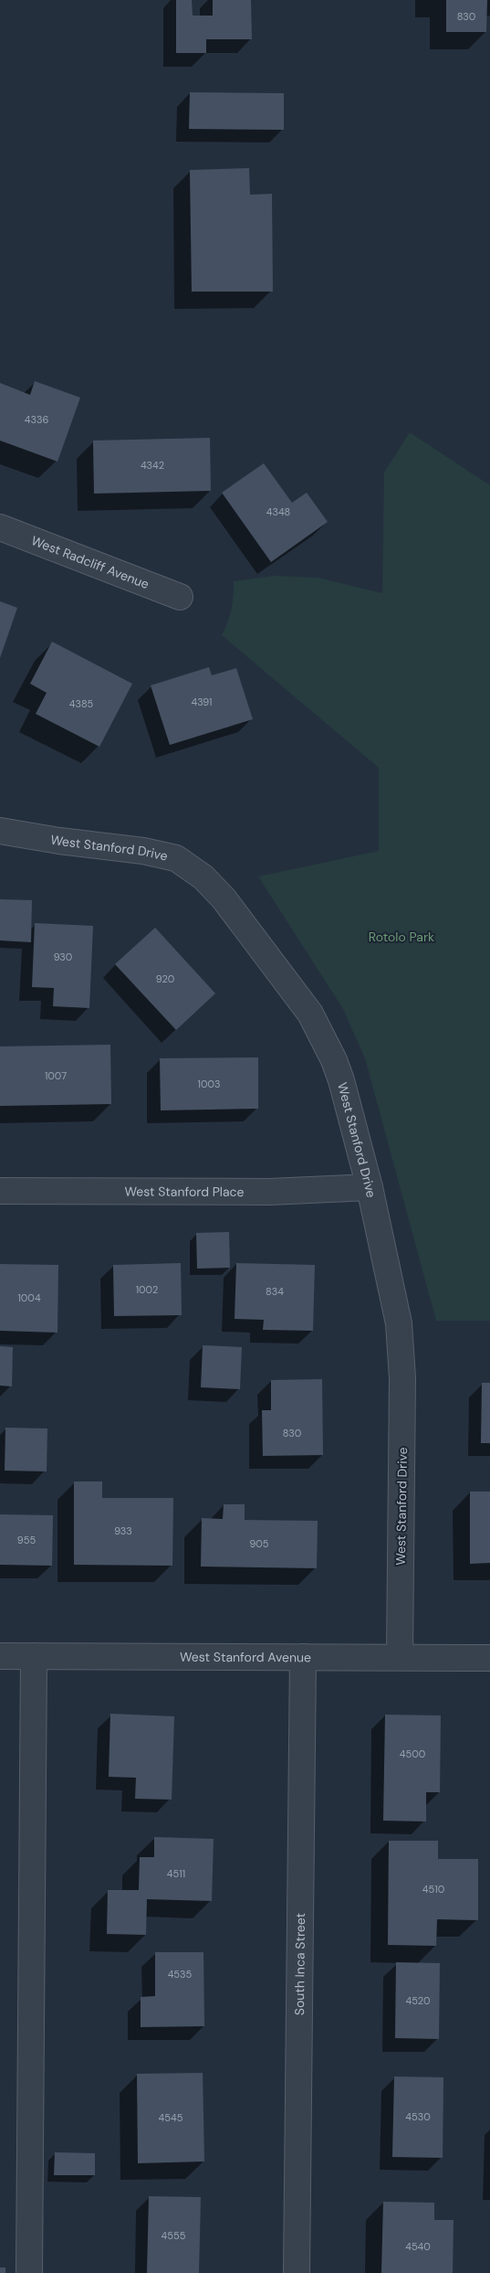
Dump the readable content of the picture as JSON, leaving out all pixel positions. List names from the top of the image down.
{
  "streets": {
    "street": [
      "West Radcliff Avenue",
      "West Stanford Drive",
      "West Stanford Place",
      "West Stanford Avenue",
      "South Inca Street"
    ]
  },
  "crossings": [
    ["West Stanford Drive", "West Stanford Place"],
    ["West Stanford Drive", "West Stanford Avenue"],
    ["West Stanford Avenue", "South Inca Street"]
  ],
  "parks": ["Rotolo Park"],
  "house_numbers": [
    "830",
    "4336",
    "4342",
    "4348",
    "4391",
    "4385",
    "930",
    "920",
    "1007",
    "1003",
    "1002",
    "834",
    "1004",
    "830",
    "933",
    "955",
    "905",
    "4500",
    "4511",
    "4510",
    "4535",
    "4520",
    "4530",
    "4545",
    "4555",
    "4540"
  ]
}
